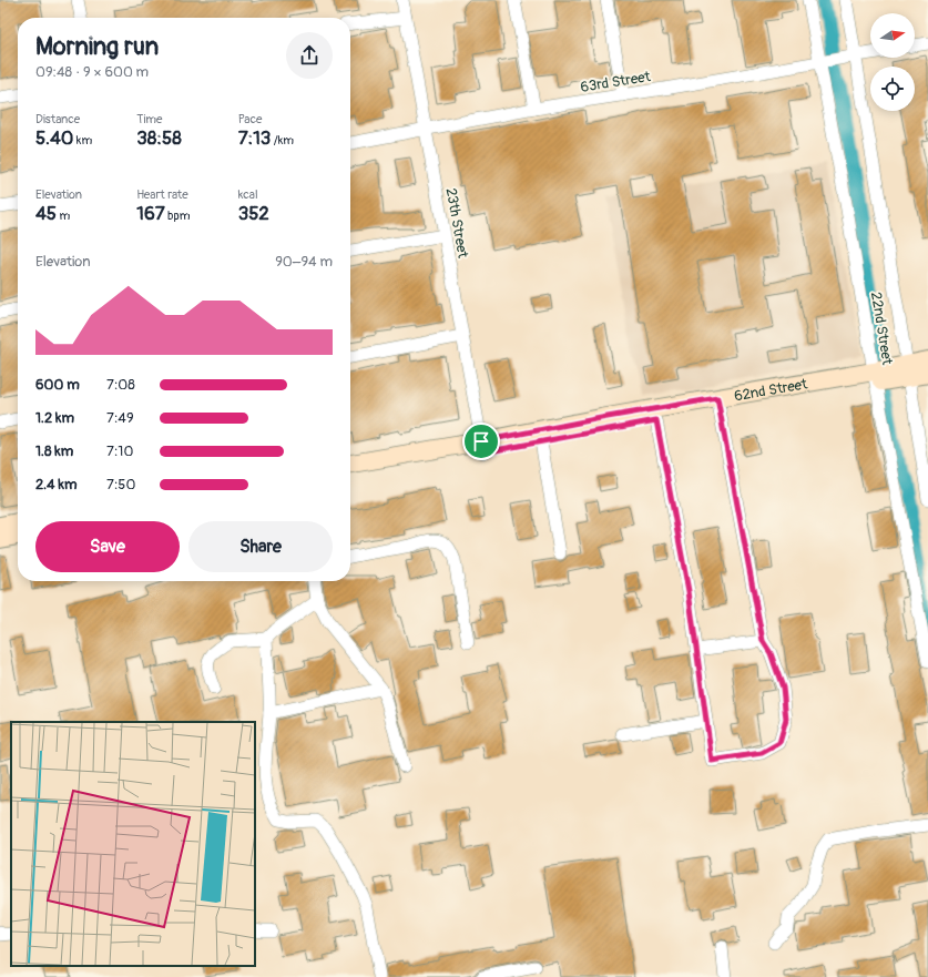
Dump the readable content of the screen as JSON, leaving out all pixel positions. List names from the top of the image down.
{
  "streets": {
    "main road": ["62nd Street"],
    "street": ["63rd Street", "23th Street", "22nd Street"]
  },
  "crossings": [
    ["63rd Street", "23th Street"],
    ["63rd Street", "22nd Street"],
    ["23th Street", "62nd Street"],
    ["22nd Street", "62nd Street"]
  ],
  "north": "right",
  "page": {
    "heading": ["Morning run", "09:48 · 9 × 600 m"],
    "stats": [
      ["Distance", "5.40 km"],
      ["Time", "38:58"],
      ["Pace", "7:13 /km"],
      ["Elevation", "45 m"],
      ["Heart rate", "167 bpm"],
      ["kcal", "352"]
    ],
    "chart": ["Elevation", "90–94 m"],
    "list": [
      {
        "name": "600 m",
        "note": "7:08"
      },
      {
        "name": "1.2 km",
        "note": "7:49"
      },
      {
        "name": "1.8 km",
        "note": "7:10"
      },
      {
        "name": "2.4 km",
        "note": "7:50"
      }
    ],
    "buttons": ["Save", "Share"]
  }
}
